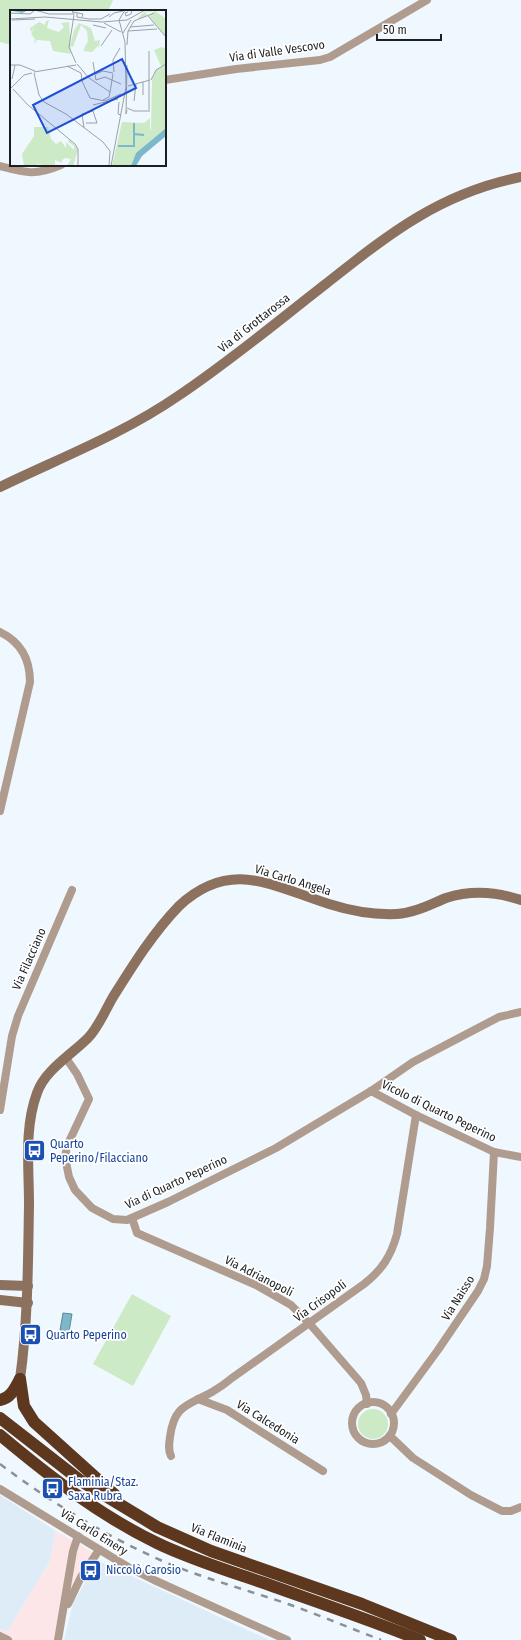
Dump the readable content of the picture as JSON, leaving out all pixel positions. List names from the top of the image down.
{
  "streets": {
    "highway": ["Via Flaminia"],
    "street": [
      "Via di Valle Vescovo",
      "Via di Grottarossa",
      "Via Carlo Angela",
      "Via Filacciano",
      "Vicolo di Quarto Peperino",
      "Via di Quarto Peperino",
      "Via Adrianopoli",
      "Via Naisso",
      "Via Crisopoli",
      "Via Calcedonia",
      "Via Carlo Emery"
    ]
  },
  "crossings": [
    ["Via Carlo Angela", "Via di Quarto Peperino"],
    ["Vicolo di Quarto Peperino", "Via di Quarto Peperino"],
    ["Vicolo di Quarto Peperino", "Via Naisso"],
    ["Vicolo di Quarto Peperino", "Via Crisopoli"],
    ["Via di Quarto Peperino", "Via Adrianopoli"],
    ["Via Adrianopoli", "Via Naisso"],
    ["Via Adrianopoli", "Via Crisopoli"],
    ["Via Crisopoli", "Via Calcedonia"]
  ],
  "places": {
    "bus stop": [
      "Quarto Peperino/Filacciano",
      "Quarto Peperino",
      "Flaminia/Staz. Saxa Rubra",
      "Niccolò Carosio"
    ]
  },
  "scale_bar": "50 m"
}
